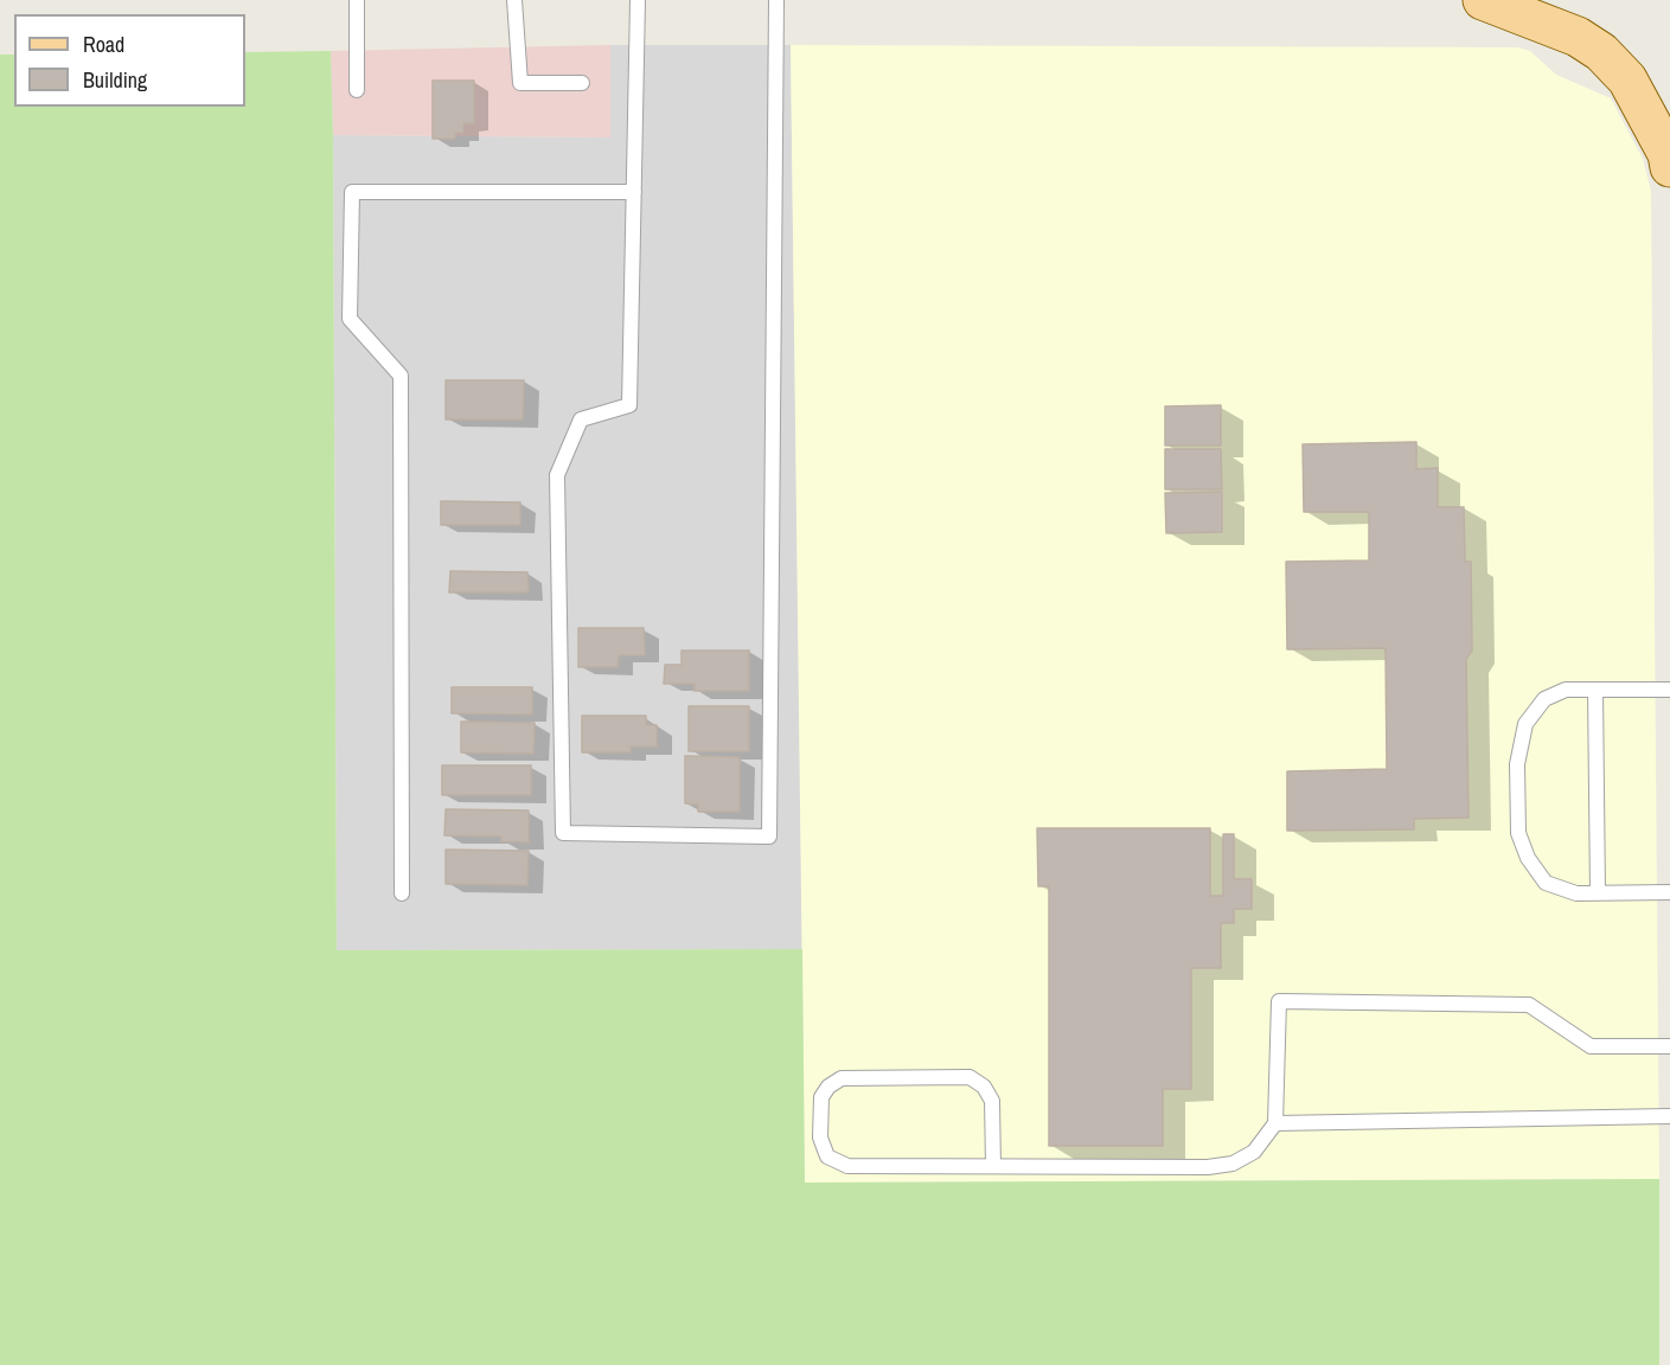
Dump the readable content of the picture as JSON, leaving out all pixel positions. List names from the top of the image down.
{
  "legend": ["Road", "Building"]
}
